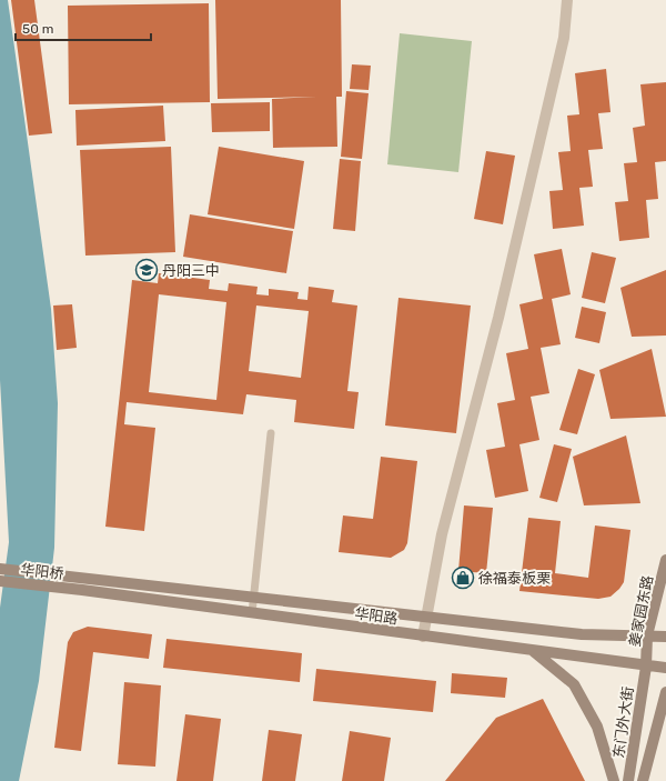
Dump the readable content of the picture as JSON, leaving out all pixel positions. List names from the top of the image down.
{
  "streets": {
    "main road": [
      "华阳桥",
      "姜家园东路",
      "华阳路",
      "东门外大街"
    ]
  },
  "crossings": [
    ["华阳桥", "华阳路"],
    ["姜家园东路", "华阳路"],
    ["姜家园东路", "东门外大街"],
    ["华阳路", "东门外大街"]
  ],
  "places": {
    "school or university": ["丹阳三中"],
    "shop": ["徐福泰板栗"]
  },
  "scale_bar": "50 m"
}
